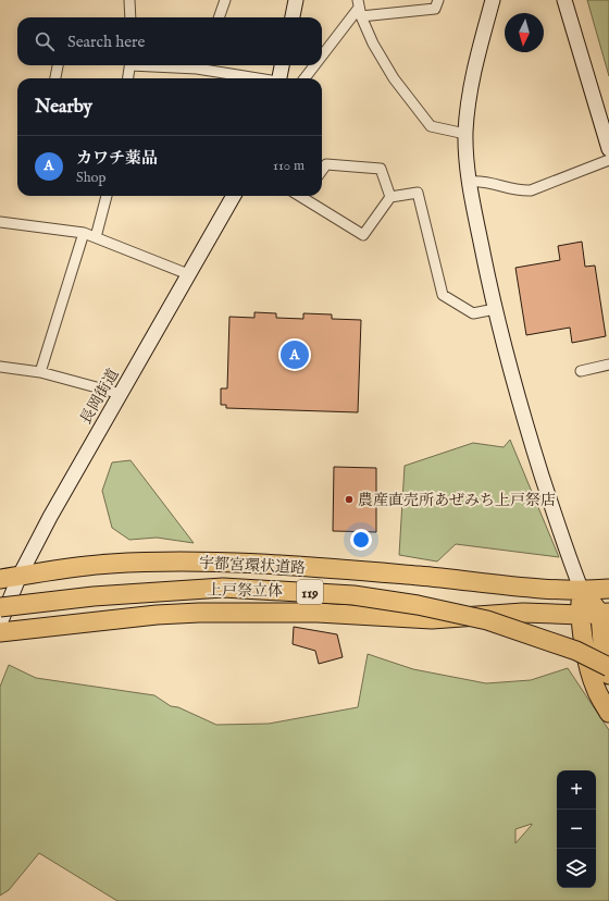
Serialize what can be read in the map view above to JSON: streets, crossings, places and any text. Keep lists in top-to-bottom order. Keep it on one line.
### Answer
{"streets":{"highway":["宇都宮環状道路","上戸祭立体","119"],"street":["長岡街道"]},"crossings":[["長岡街道","宇都宮環状道路"]],"places":["農産直売所あぜみち上戸祭店"],"north":"bottom","page":{"search":"Search here","heading":"Nearby","list":[{"mark":"A","name":"カワチ薬品","note":"Shop","value":"110 m"}],"pins":"A","map_buttons":["+","−"]}}
